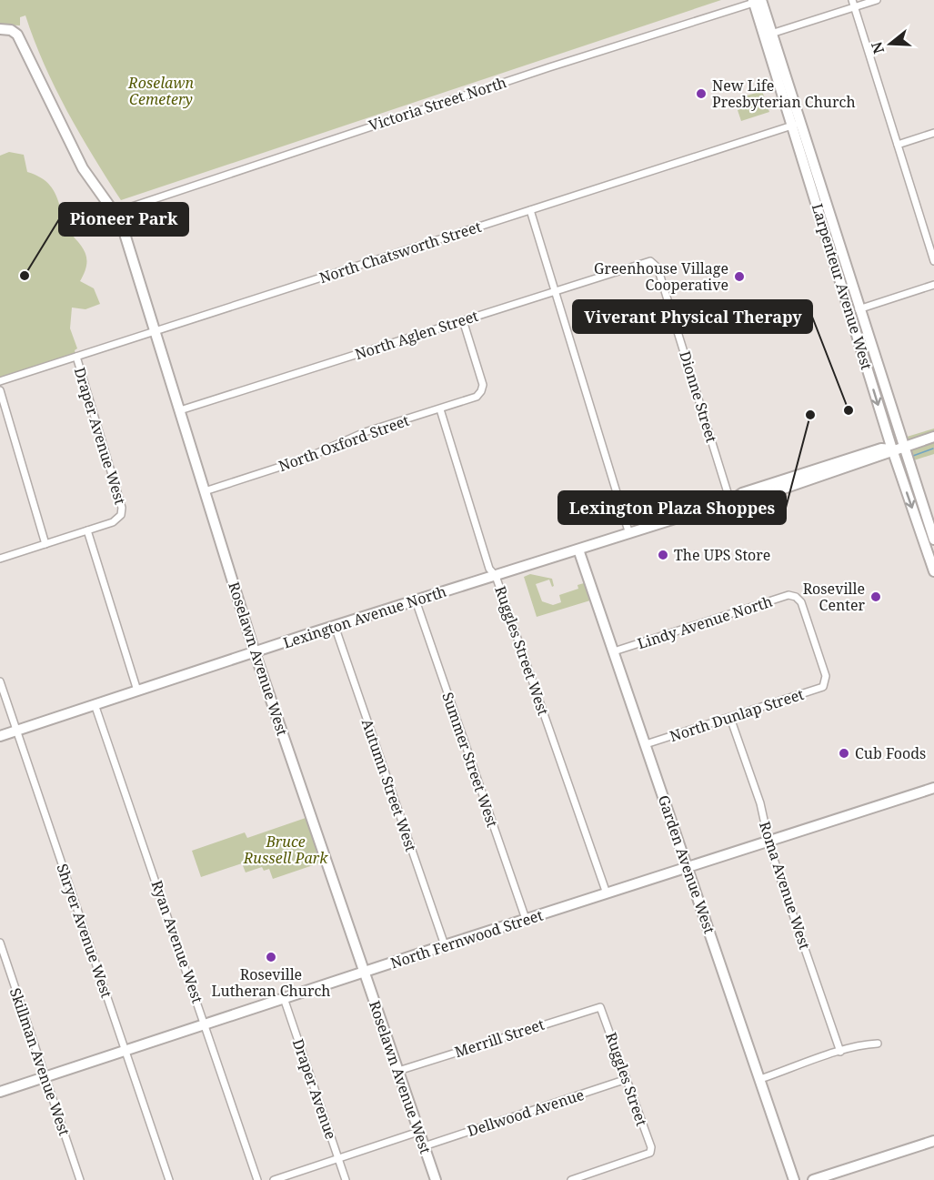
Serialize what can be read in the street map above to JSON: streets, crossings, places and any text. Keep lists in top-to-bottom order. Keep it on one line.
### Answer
{"streets":{"street":["Victoria Street North","North Chatsworth Street","Larpenteur Avenue West","North Aglen Street","Dionne Street","Draper Avenue West","North Oxford Street","Lexington Avenue North","Lindy Avenue North","Ruggles Street West","Roselawn Avenue West","North Dunlap Street","Summer Street West","Autumn Street West","Garden Avenue West","Roma Avenue West","Shryer Avenue West","North Fernwood Street","Ryan Avenue West","Merrill Street","Skillman Avenue West","Ruggles Street","Draper Avenue","Dellwood Avenue"]},"crossings":[["Victoria Street North","Larpenteur Avenue West"],["Victoria Street North","Roselawn Avenue West"],["North Chatsworth Street","Larpenteur Avenue West"],["North Chatsworth Street","Draper Avenue West"],["North Chatsworth Street","Roselawn Avenue West"],["Larpenteur Avenue West","Lexington Avenue North"],["North Aglen Street","Dionne Street"],["North Aglen Street","North Oxford Street"],["North Aglen Street","Roselawn Avenue West"],["Dionne Street","Lexington Avenue North"],["North Oxford Street","Ruggles Street West"],["North Oxford Street","Roselawn Avenue West"],["Lexington Avenue North","Ruggles Street West"],["Lexington Avenue North","Roselawn Avenue West"],["Lexington Avenue North","Summer Street West"],["Lexington Avenue North","Autumn Street West"],["Lexington Avenue North","Garden Avenue West"],["Lexington Avenue North","Shryer Avenue West"],["Lexington Avenue North","Ryan Avenue West"],["Lindy Avenue North","North Dunlap Street"],["Lindy Avenue North","Garden Avenue West"],["Ruggles Street West","North Fernwood Street"],["Roselawn Avenue West","North Fernwood Street"],["Roselawn Avenue West","Merrill Street"],["Roselawn Avenue West","Dellwood Avenue"],["North Dunlap Street","Garden Avenue West"],["North Dunlap Street","Roma Avenue West"],["Summer Street West","North Fernwood Street"],["Autumn Street West","North Fernwood Street"],["Garden Avenue West","North Fernwood Street"],["Roma Avenue West","North Fernwood Street"],["Shryer Avenue West","North Fernwood Street"],["North Fernwood Street","Ryan Avenue West"],["North Fernwood Street","Skillman Avenue West"],["North Fernwood Street","Draper Avenue"],["Merrill Street","Ruggles Street"],["Ruggles Street","Dellwood Avenue"]],"parks":["Roselawn Cemetery","Bruce Russell Park"],"places":["New Life Presbyterian Church","Pioneer Park","Greenhouse Village Cooperative","Viverant Physical Therapy","Lexington Plaza Shoppes","The UPS Store","Roseville Center","Cub Foods","Roseville Lutheran Church"],"north":"left"}
